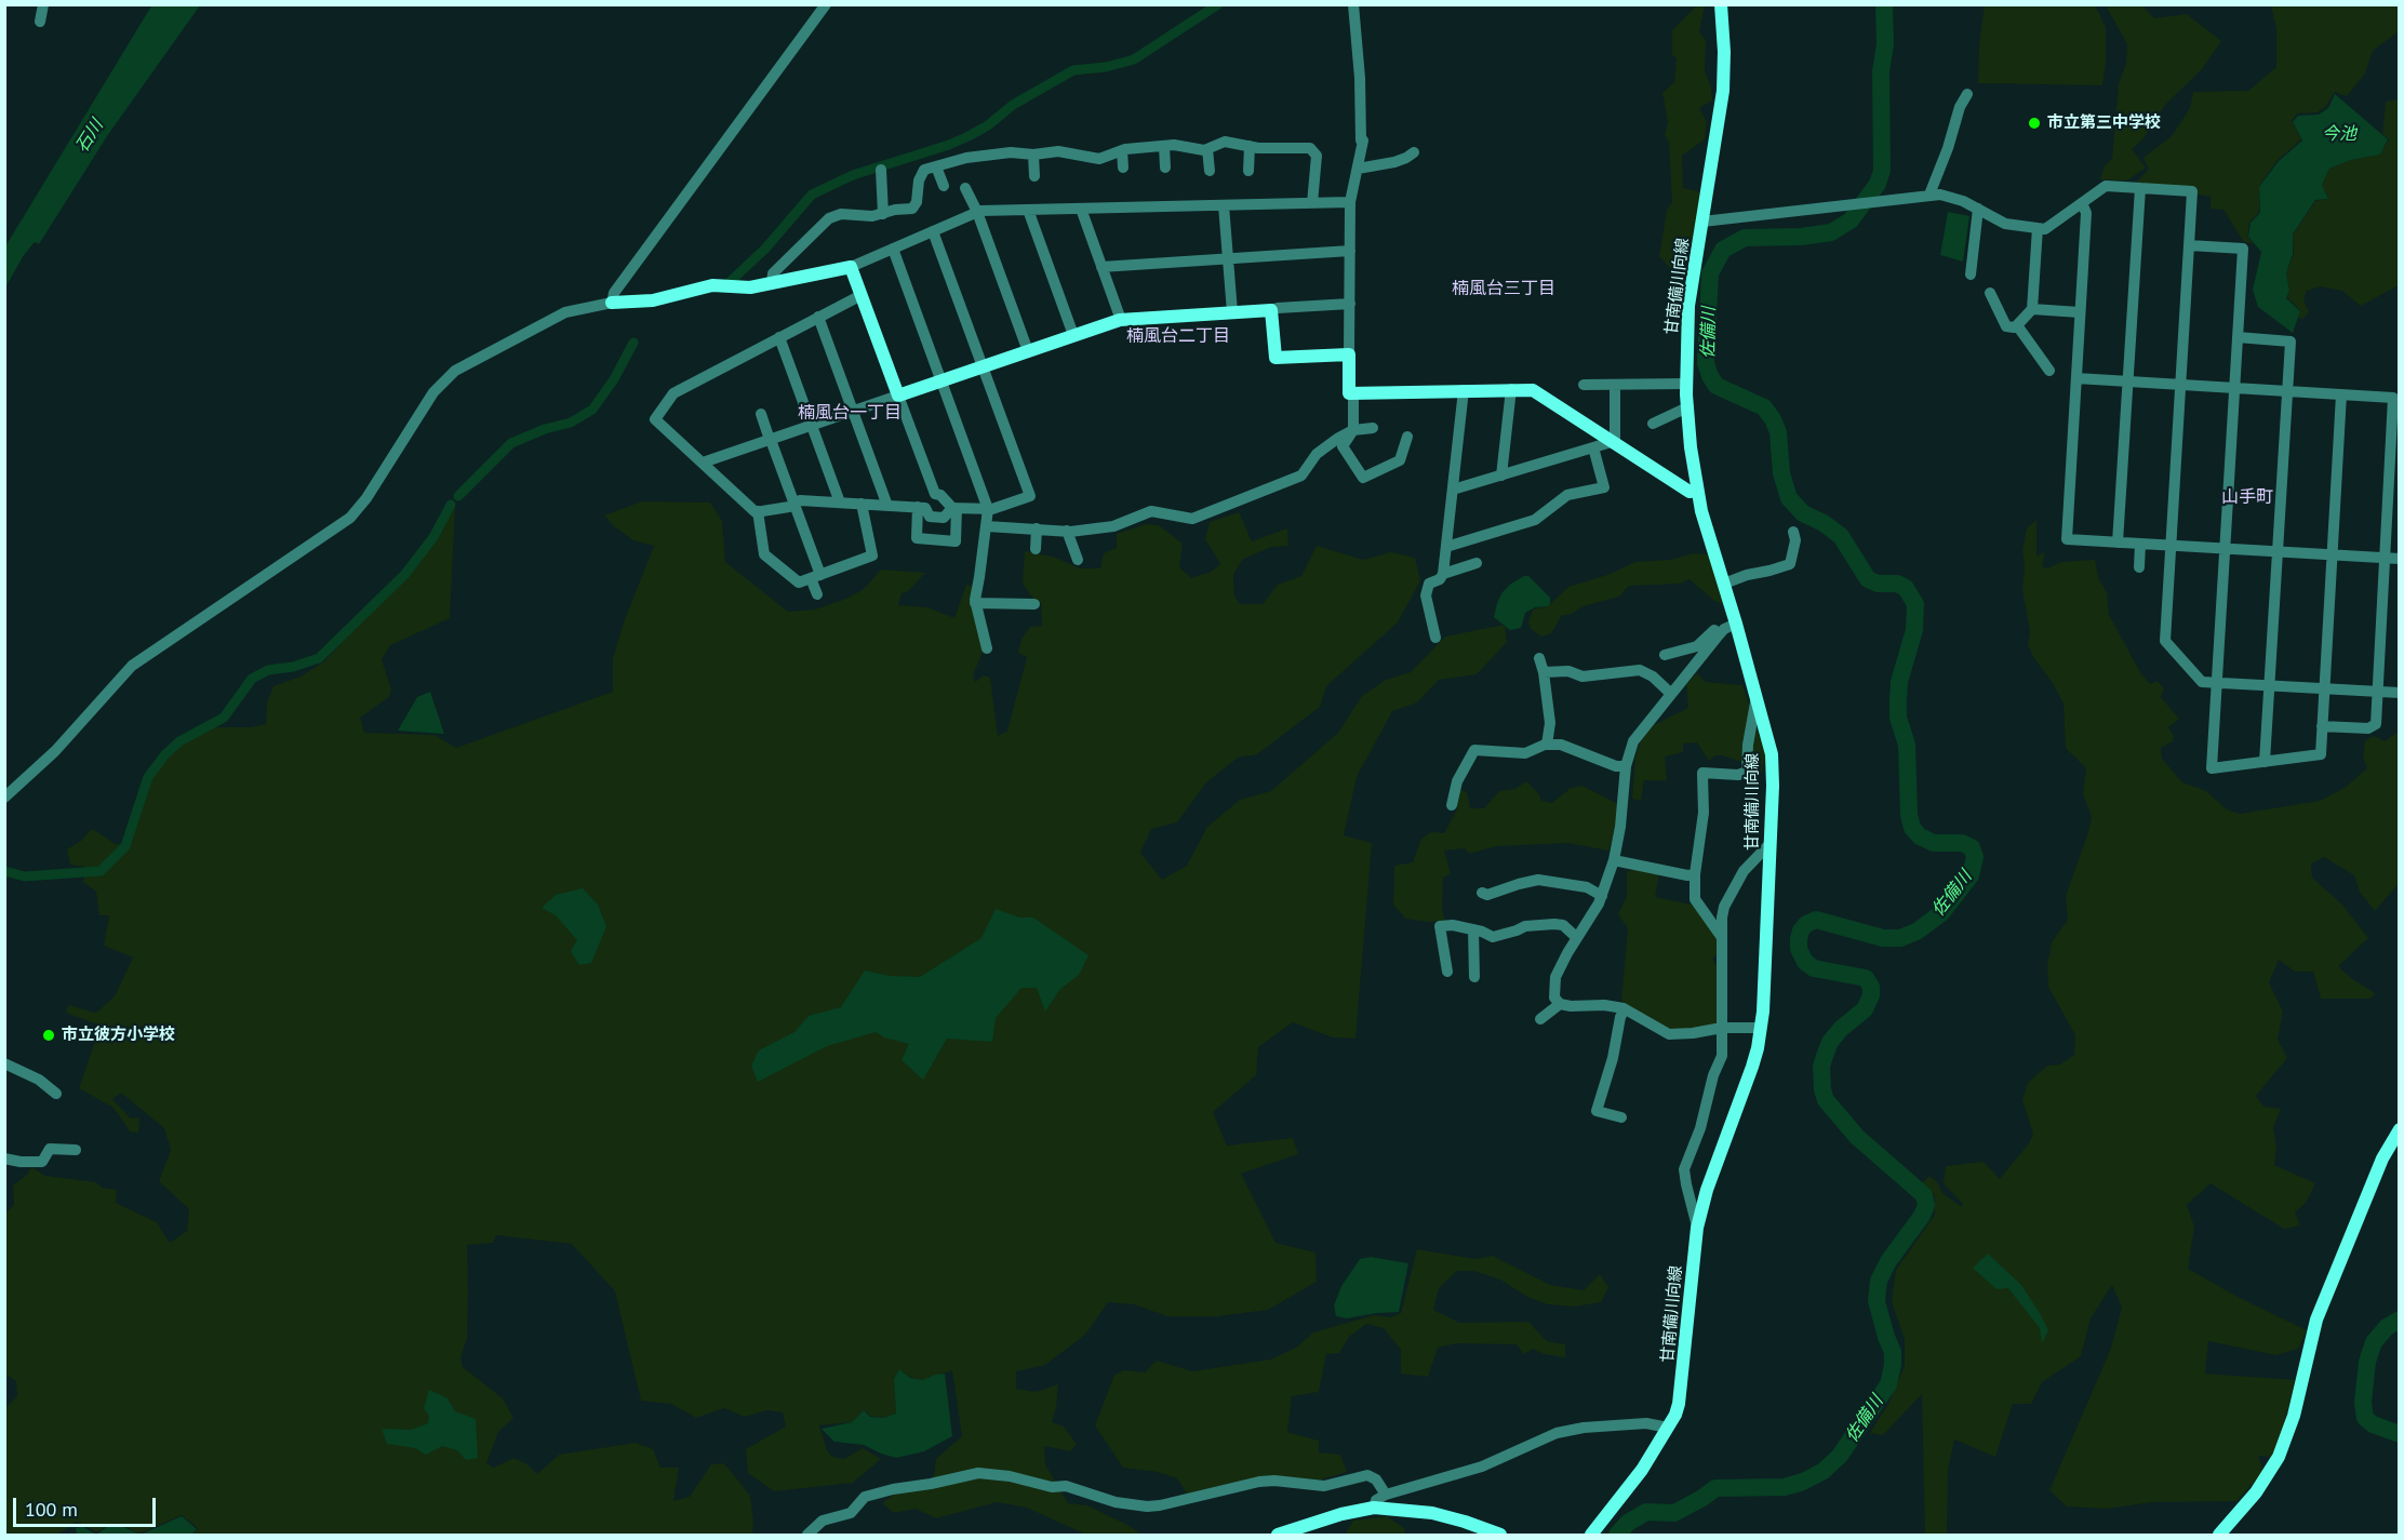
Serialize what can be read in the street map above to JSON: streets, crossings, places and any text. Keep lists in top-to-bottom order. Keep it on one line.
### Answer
{"streets":{"main road":["甘南備川向線"]},"districts":["楠風台三丁目","楠風台二丁目","楠風台一丁目","山手町"],"water":["今池","石川","佐備川"],"places":["市立第三中学校","市立彼方小学校"],"scale_bar":"100 m"}
